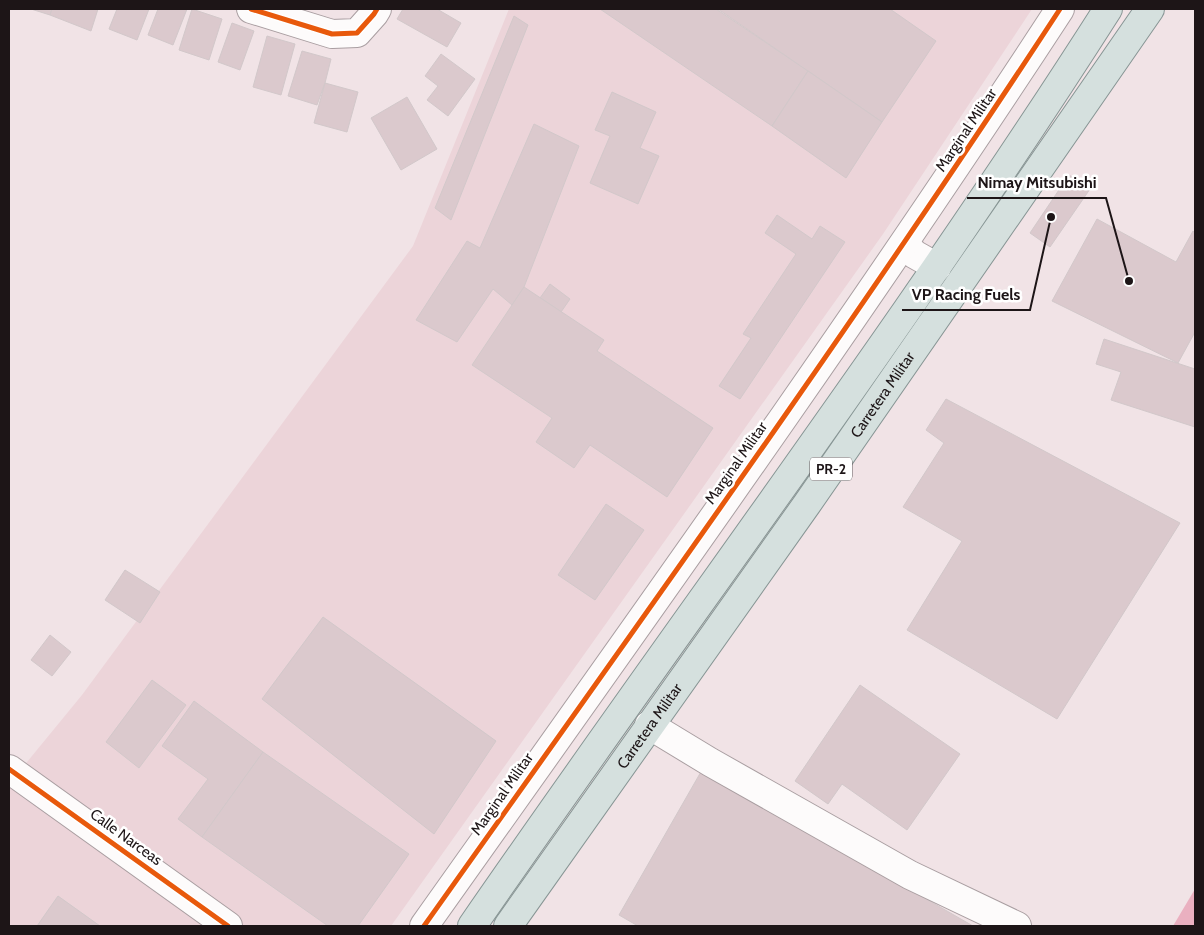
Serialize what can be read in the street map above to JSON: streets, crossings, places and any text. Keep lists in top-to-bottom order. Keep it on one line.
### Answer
{"streets":{"main road":["Carretera Militar","PR-2"],"street":["Marginal Militar","Calle Narceas"]},"places":["VP Racing Fuels","Nimay Mitsubishi"]}
